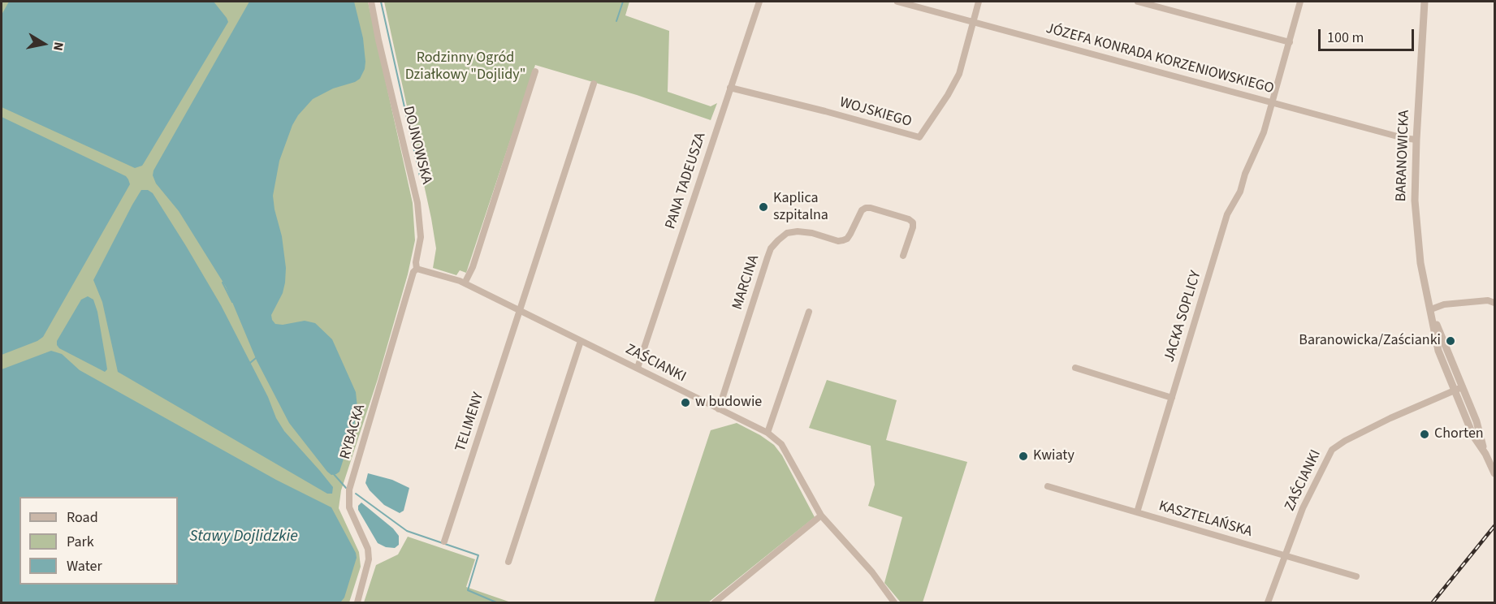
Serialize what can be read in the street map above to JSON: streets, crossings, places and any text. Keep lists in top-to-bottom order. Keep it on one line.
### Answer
{"streets":{"street":["JÓZEFA KONRADA KORZENIOWSKIEGO","WOJSKIEGO","DOJNOWSKA","BARANOWICKA","PANA TADEUSZA","MARCINA","JACKA SOPLICY","ZAŚCIANKI","TELIMENY","RYBACKA","KASZTELAŃSKA"]},"crossings":[["JÓZEFA KONRADA KORZENIOWSKIEGO","WOJSKIEGO"],["JÓZEFA KONRADA KORZENIOWSKIEGO","BARANOWICKA"],["JÓZEFA KONRADA KORZENIOWSKIEGO","JACKA SOPLICY"],["WOJSKIEGO","PANA TADEUSZA"],["DOJNOWSKA","ZAŚCIANKI"],["DOJNOWSKA","RYBACKA"],["BARANOWICKA","ZAŚCIANKI"],["PANA TADEUSZA","ZAŚCIANKI"],["MARCINA","ZAŚCIANKI"],["JACKA SOPLICY","KASZTELAŃSKA"],["ZAŚCIANKI","TELIMENY"],["ZAŚCIANKI","RYBACKA"],["ZAŚCIANKI","KASZTELAŃSKA"]],"water":["Stawy Dojlidzkie"],"parks":["Rodzinny Ogród Działkowy \"Dojlidy\""],"places":["Kaplica szpitalna","Baranowicka/Zaścianki","w budowie","Chorten","Kwiaty"],"legend":["Road","Park","Water"],"scale_bar":"100 m","north":"right"}
